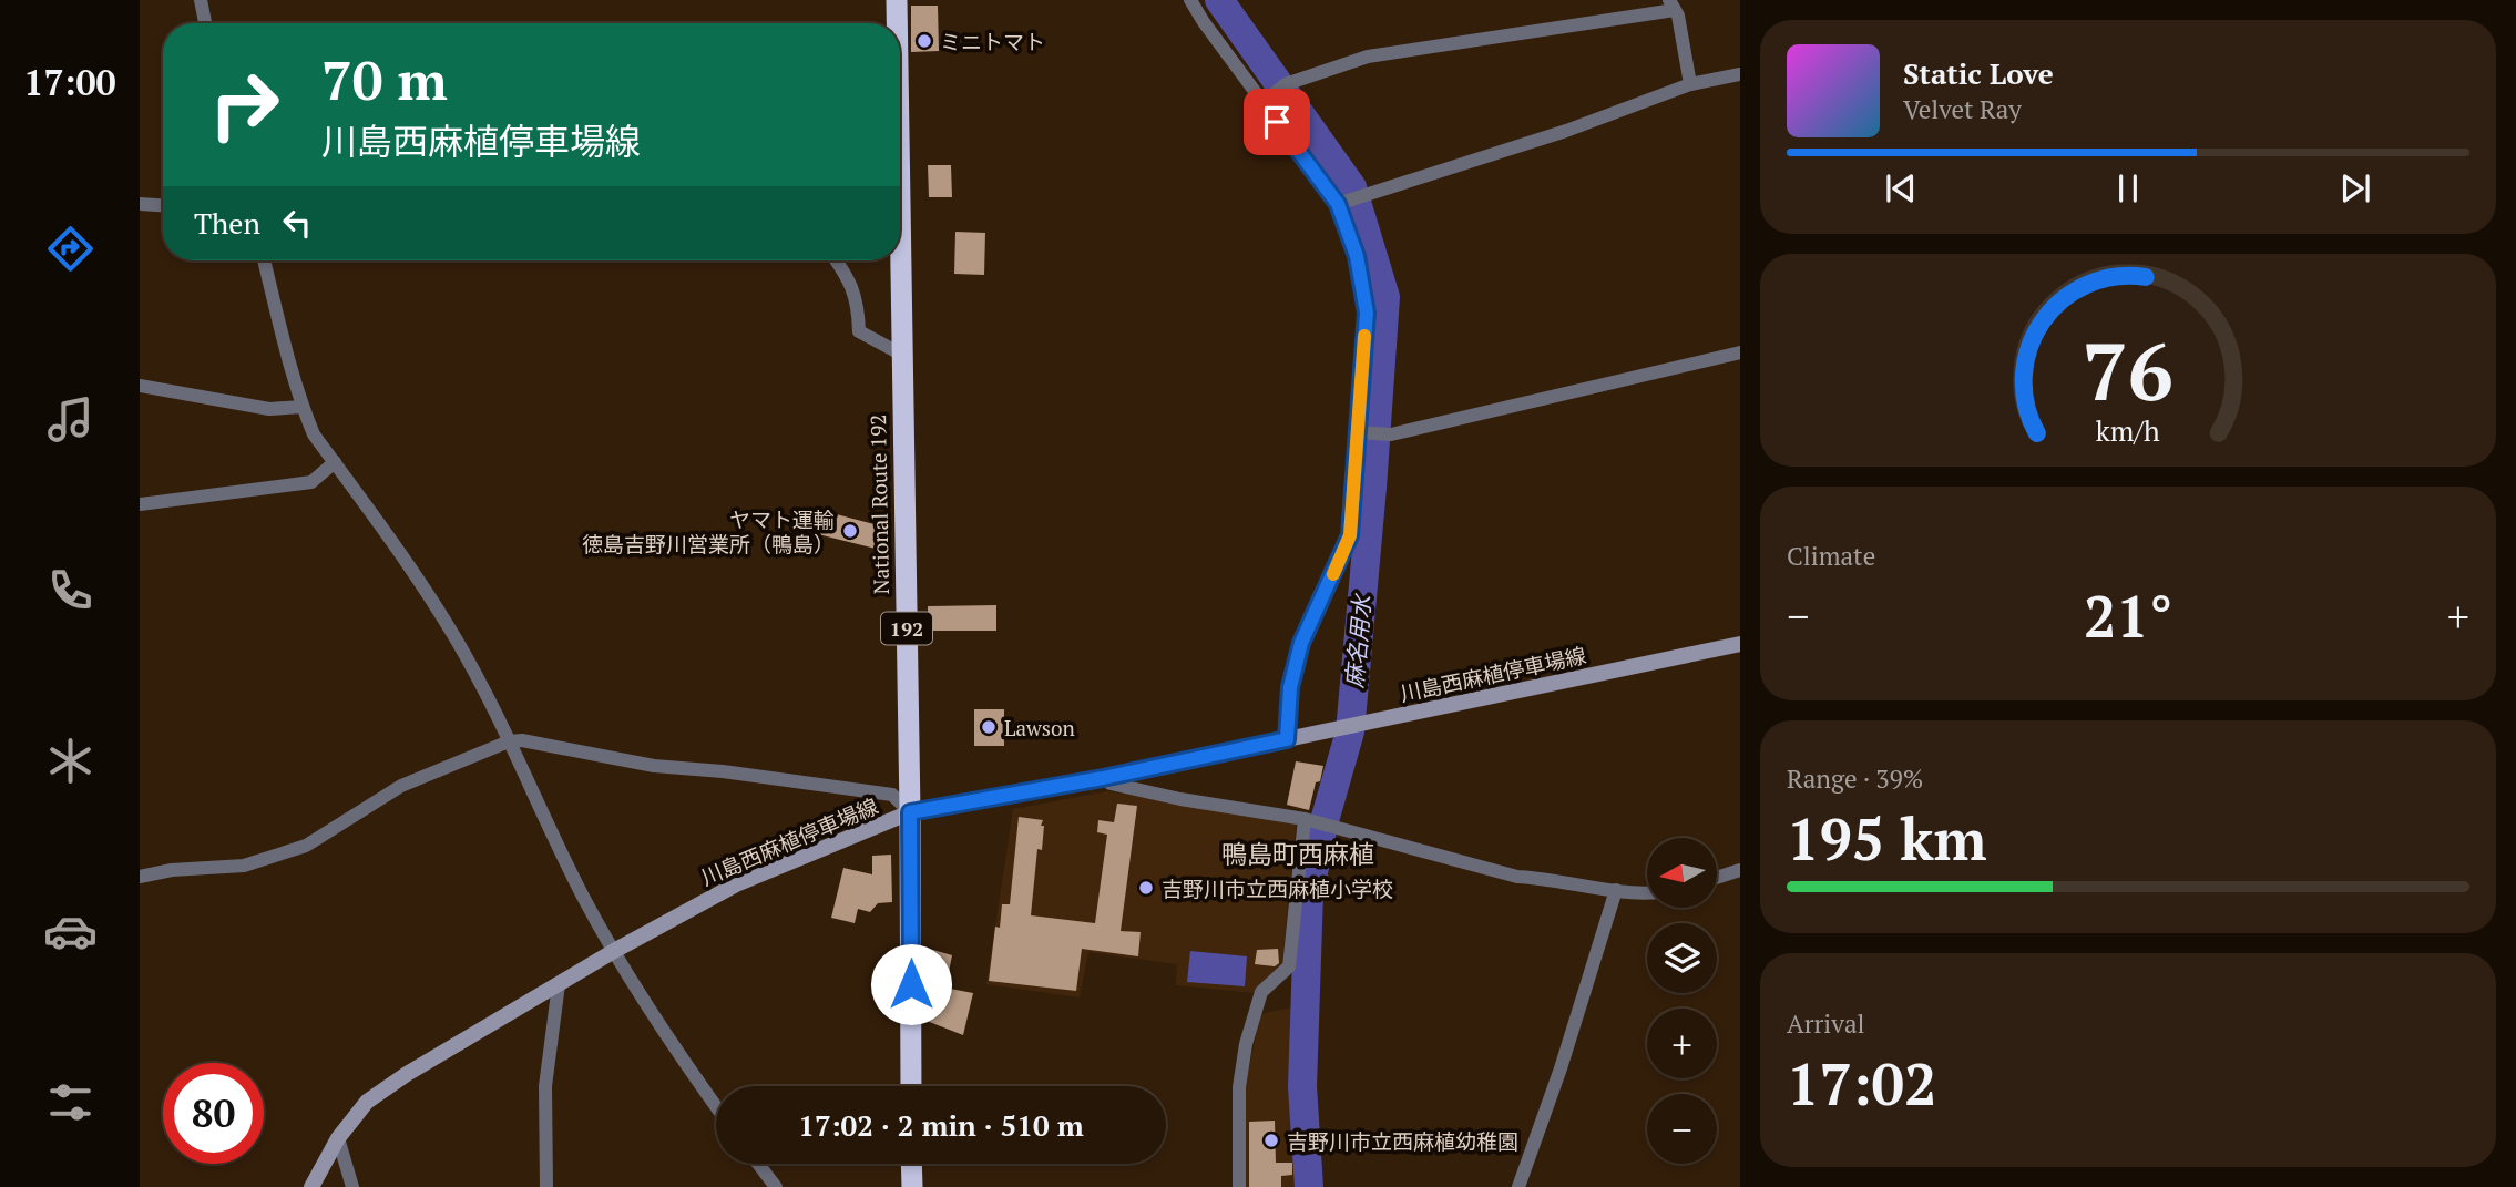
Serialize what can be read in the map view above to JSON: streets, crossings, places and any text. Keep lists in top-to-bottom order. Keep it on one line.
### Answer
{"streets":{"highway":["National Route 192","192"],"main road":["川島西麻植停車場線"]},"crossings":[["National Route 192","川島西麻植停車場線"]],"districts":["鴨島町西麻植"],"water":["麻名用水"],"places":["ミニトマト","ヤマト運輸 徳島吉野川営業所（鴨島）","Lawson","吉野川市立西麻植小学校","吉野川市立西麻植幼稚園"],"north":"left","page":{"tabs":"17:00","turn":["70 m","川島西麻植停車場線"],"song":["Static Love","Velvet Ray"],"then":"Then","tile":["Climate",["Range · 39%","195 km"],["Arrival","17:02"]],"heat":["−","21°","+"],"map_buttons":["+","−"],"limit":"80","trip":"17:02 · 2 min · 510 m","gauge":["76","km/h"]}}
